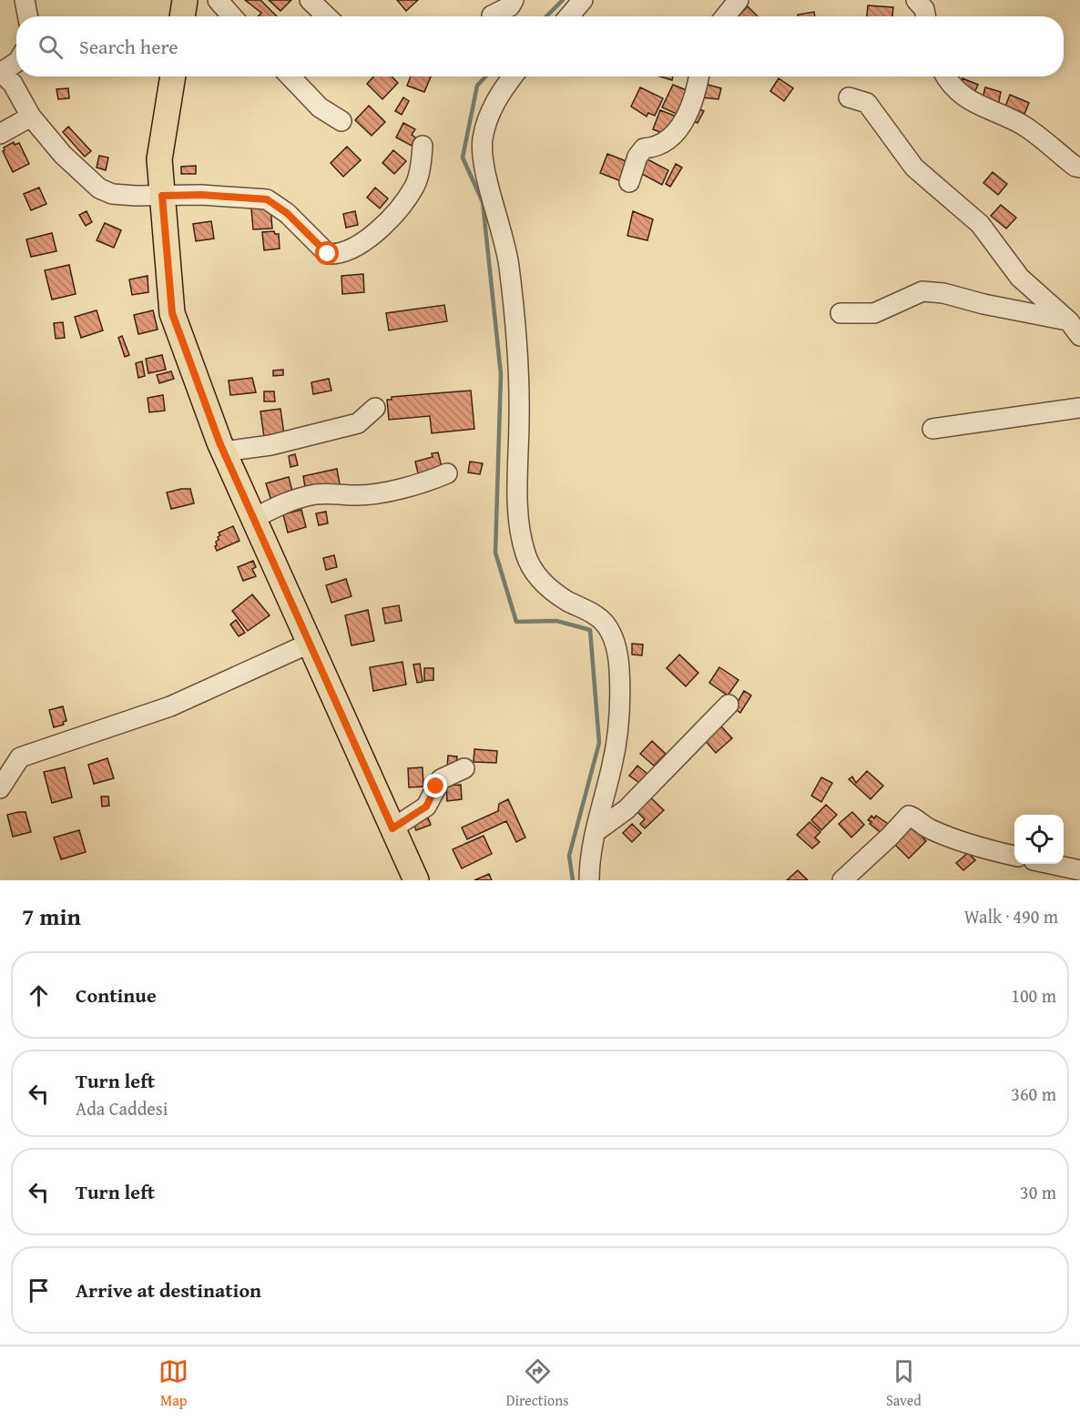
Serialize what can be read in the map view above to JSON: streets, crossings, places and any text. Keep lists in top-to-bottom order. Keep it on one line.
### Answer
{"page":{"search":"Search here","heading":["7 min","Walk · 490 m"],"list":[["Continue","100 m"],["Turn left","Ada Caddesi","360 m"],["Turn left","30 m"],"Arrive at destination"],"nav":["Map","Directions","Saved"]}}
